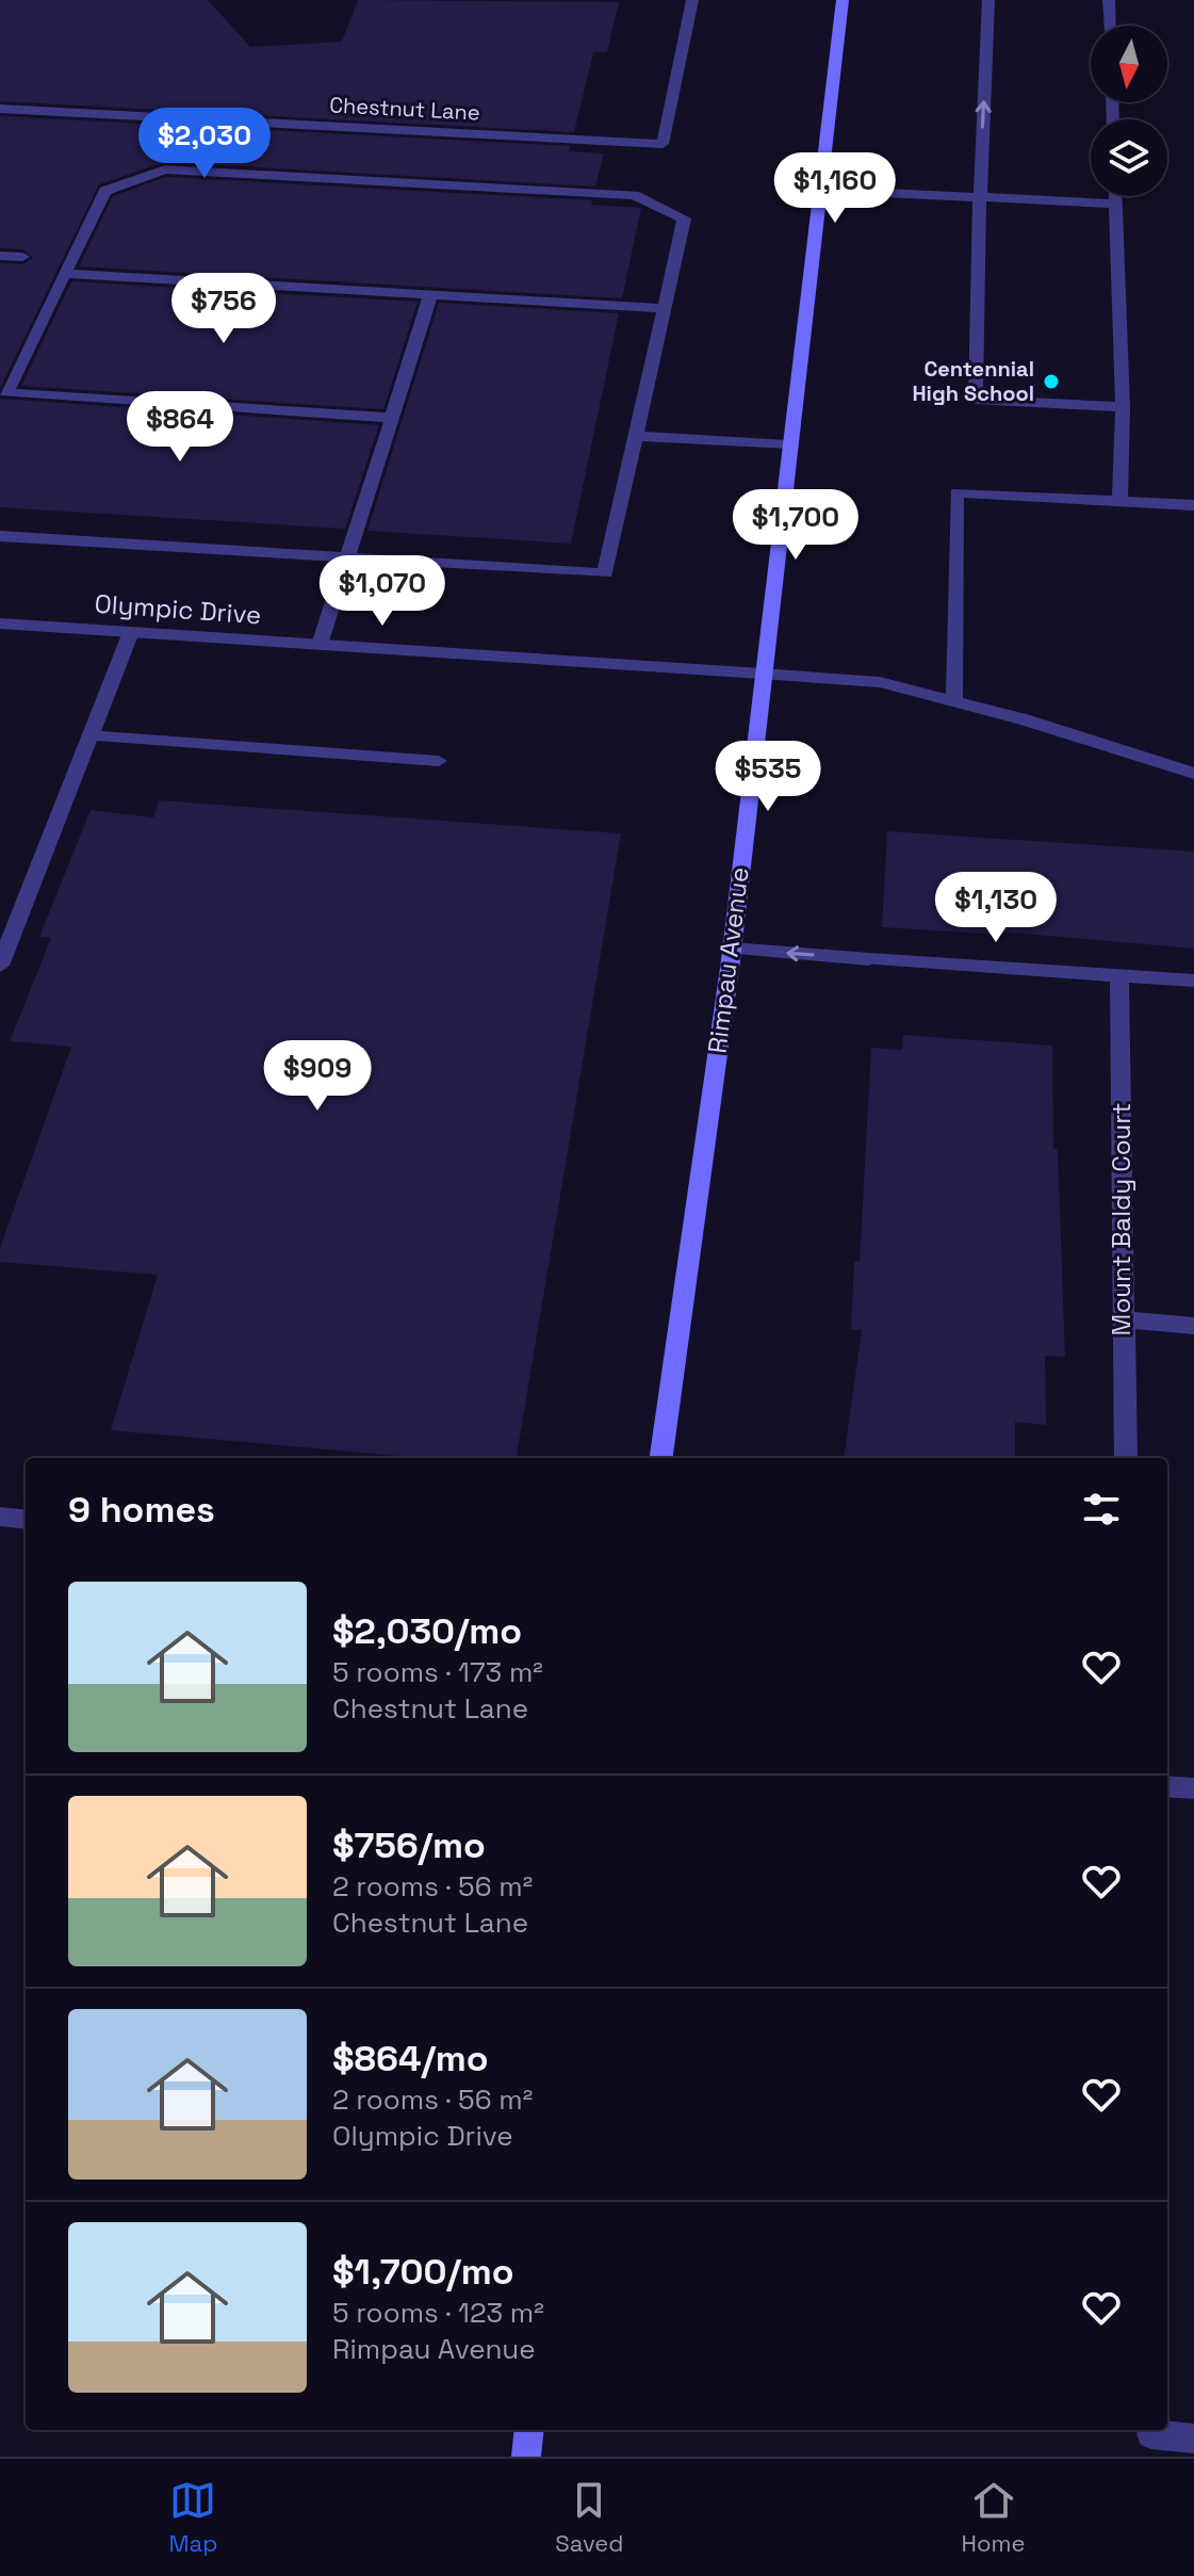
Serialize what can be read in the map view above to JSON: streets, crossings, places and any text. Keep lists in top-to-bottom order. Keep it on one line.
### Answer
{"streets":{"main road":["Rimpau Avenue"],"street":["Chestnut Lane","Olympic Drive","Mount Baldy Court"]},"crossings":[["Olympic Drive","Rimpau Avenue"]],"places":["Centennial High School"],"north":"bottom","page":{"price":["$2,030","$1,160","$756","$864","$1,700","$1,070","$535","$1,130","$909"],"heading":"9 homes","list":[{"name":"$2,030/mo","note":"5 rooms · 173 m² · Chestnut Lane"},{"name":"$756/mo","note":"2 rooms · 56 m² · Chestnut Lane"},{"name":"$864/mo","note":"2 rooms · 56 m² · Olympic Drive"},{"name":"$1,700/mo","note":"5 rooms · 123 m² · Rimpau Avenue"}],"tabs":["Map","Saved","Home"]}}
